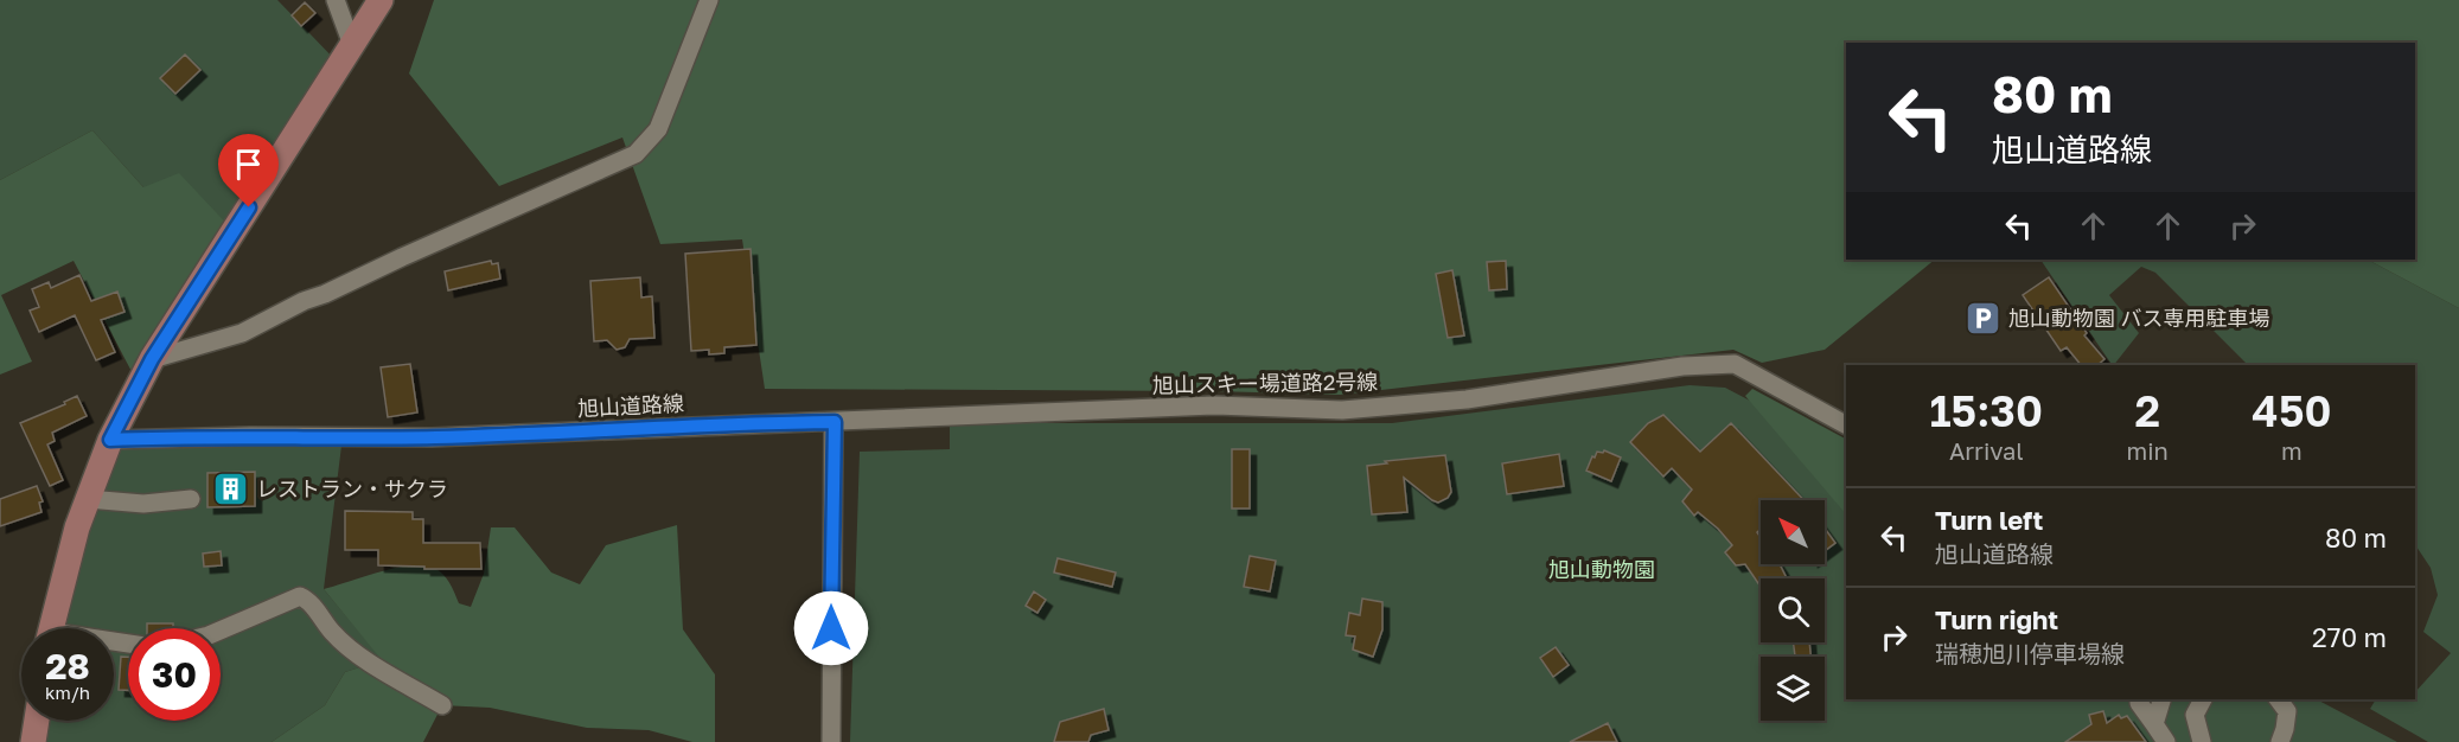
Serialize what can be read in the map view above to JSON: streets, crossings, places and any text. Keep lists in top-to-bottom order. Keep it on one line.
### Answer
{"streets":{"street":["旭山スキー場道路2号線","旭山道路線"]},"crossings":[["旭山スキー場道路2号線","旭山道路線"]],"parks":["旭山動物園"],"places":{"parking":["旭山動物園 バス専用駐車場"],"building":["レストラン・サクラ"]},"north":"top left","page":{"turn":["80 m","旭山道路線"],"eta":["15:30","Arrival","2","min","450","m"],"list":[{"name":"Turn left","note":"旭山道路線","value":"80 m"},{"name":"Turn right","note":"瑞穂旭川停車場線","value":"270 m"}],"speed":"28 km/h","limit":"30"}}
